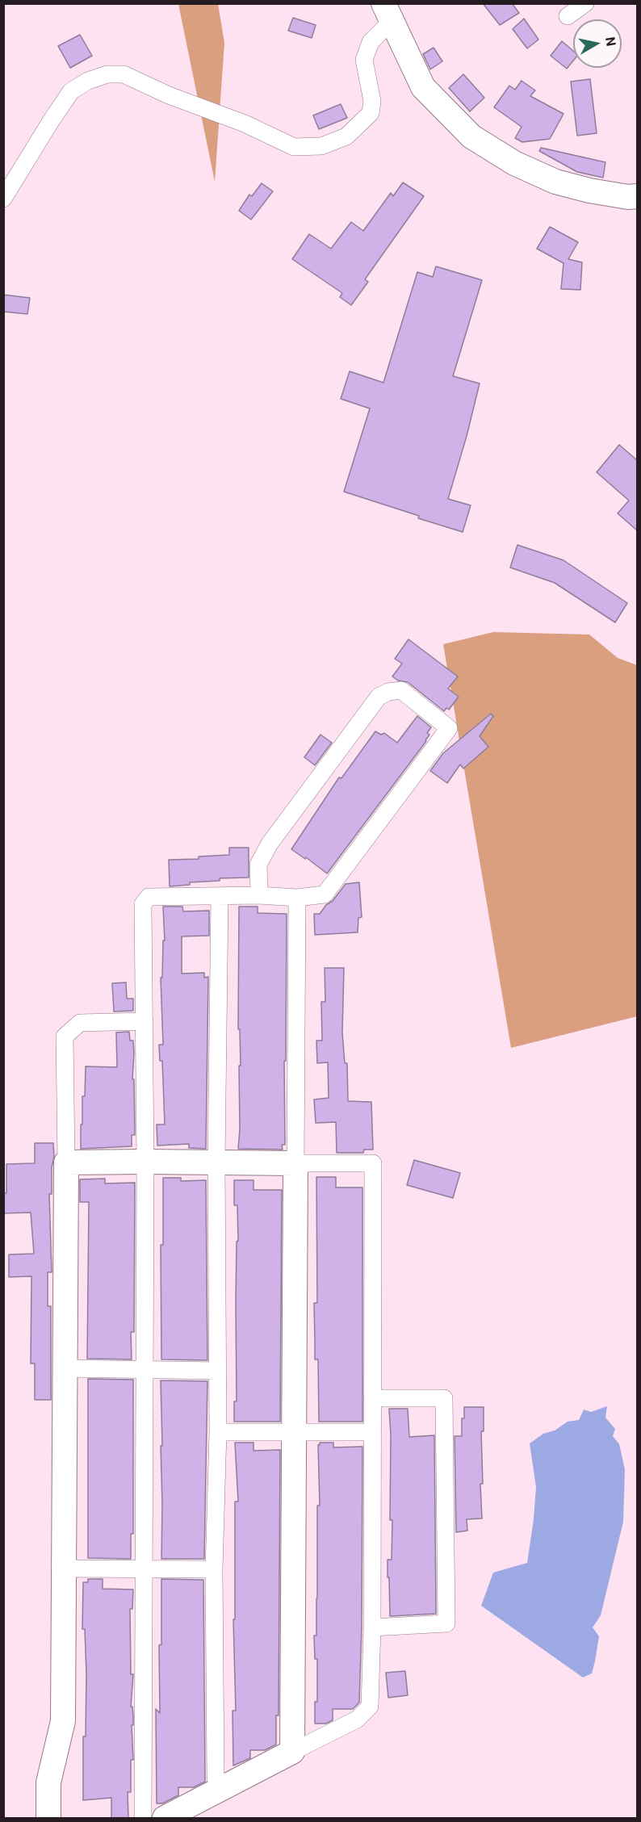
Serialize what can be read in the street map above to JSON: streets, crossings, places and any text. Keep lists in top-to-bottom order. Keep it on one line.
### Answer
{"north":"right"}
